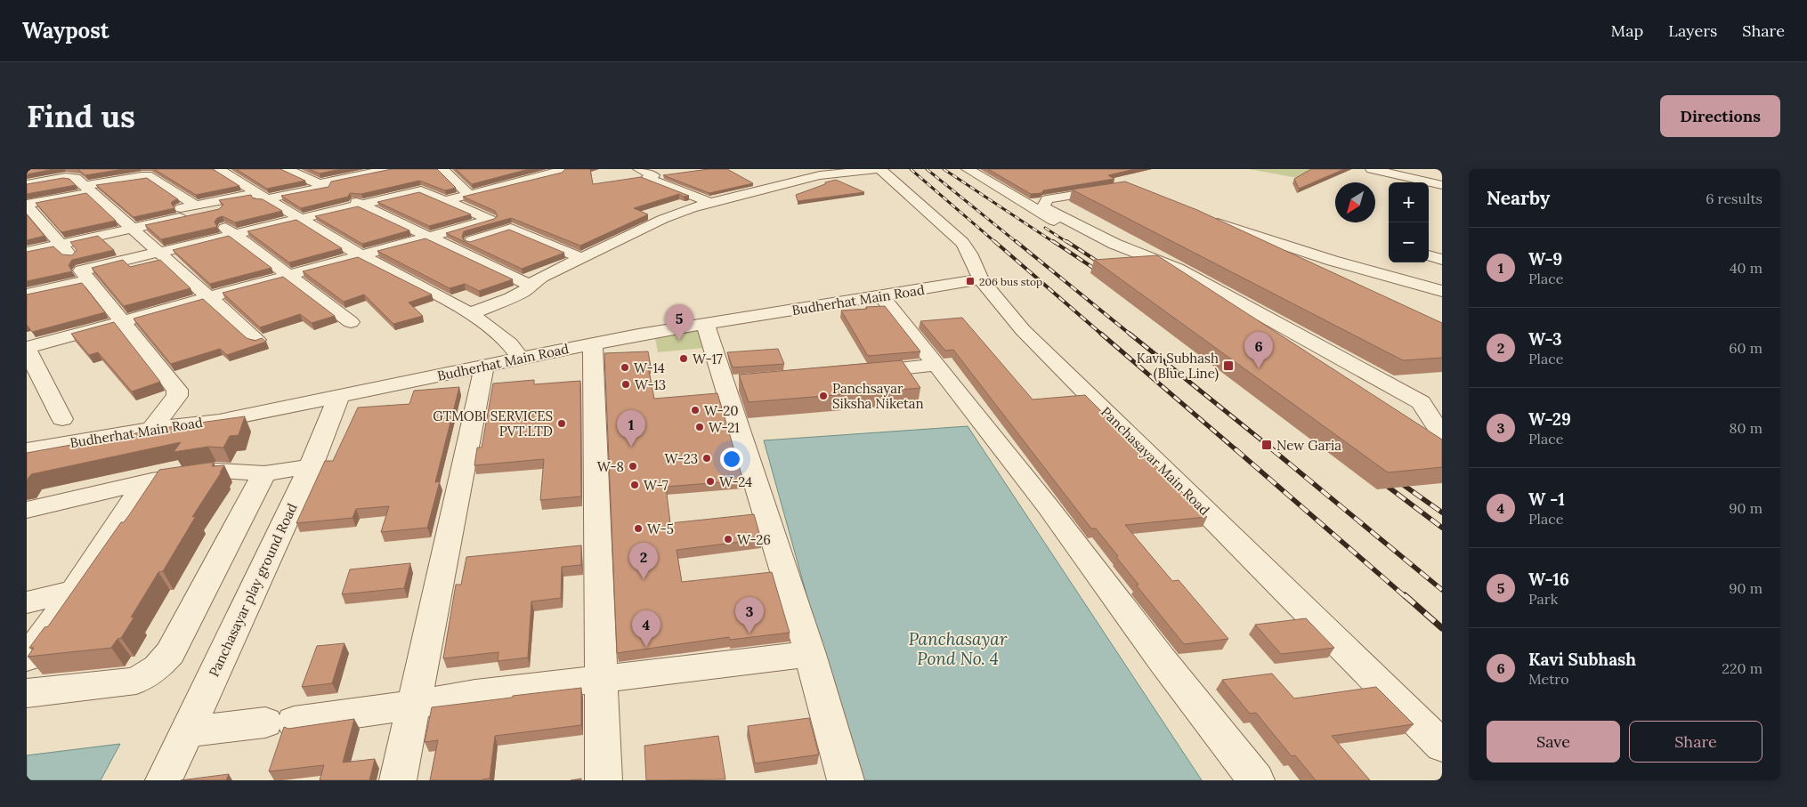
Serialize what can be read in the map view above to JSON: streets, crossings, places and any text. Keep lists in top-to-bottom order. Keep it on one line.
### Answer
{"streets":{"street":["Budherhat Main Road","Panchasayar Main Road","Panchasayar play ground Road"]},"crossings":[["Budherhat Main Road","Panchasayar Main Road"],["Budherhat Main Road","Panchasayar play ground Road"]],"water":["Panchasayar Pond No. 4"],"places":{"transit":["206 bus stop","Kavi Subhash (Blue Line)","New Garia"],"other":["W-17","W-14","W-13","Panchsayar Siksha Niketan","W-20","GTMOBI SERVICES PVT.LTD","W-21","W-23","W-8","W-24","W-7","W-5","W-26"]},"north":"bottom left","page":{"header":"Waypost","nav":["Map","Layers","Share"],"buttons":["Directions",["Save","Share"]],"title":"Find us","heading":["Nearby","6 results"],"map_buttons":["+","−"],"list":[{"mark":"1","name":"W-9","note":"Place","value":"40 m"},{"mark":"2","name":"W-3","note":"Place","value":"60 m"},{"mark":"3","name":"W-29","note":"Place","value":"80 m"},{"mark":"4","name":"W -1","note":"Place","value":"90 m"},{"mark":"5","name":"W-16","note":"Park","value":"90 m"},{"mark":"6","name":"Kavi Subhash","note":"Metro","value":"220 m"}],"pins":["5","6","1","2","3","4"]}}
